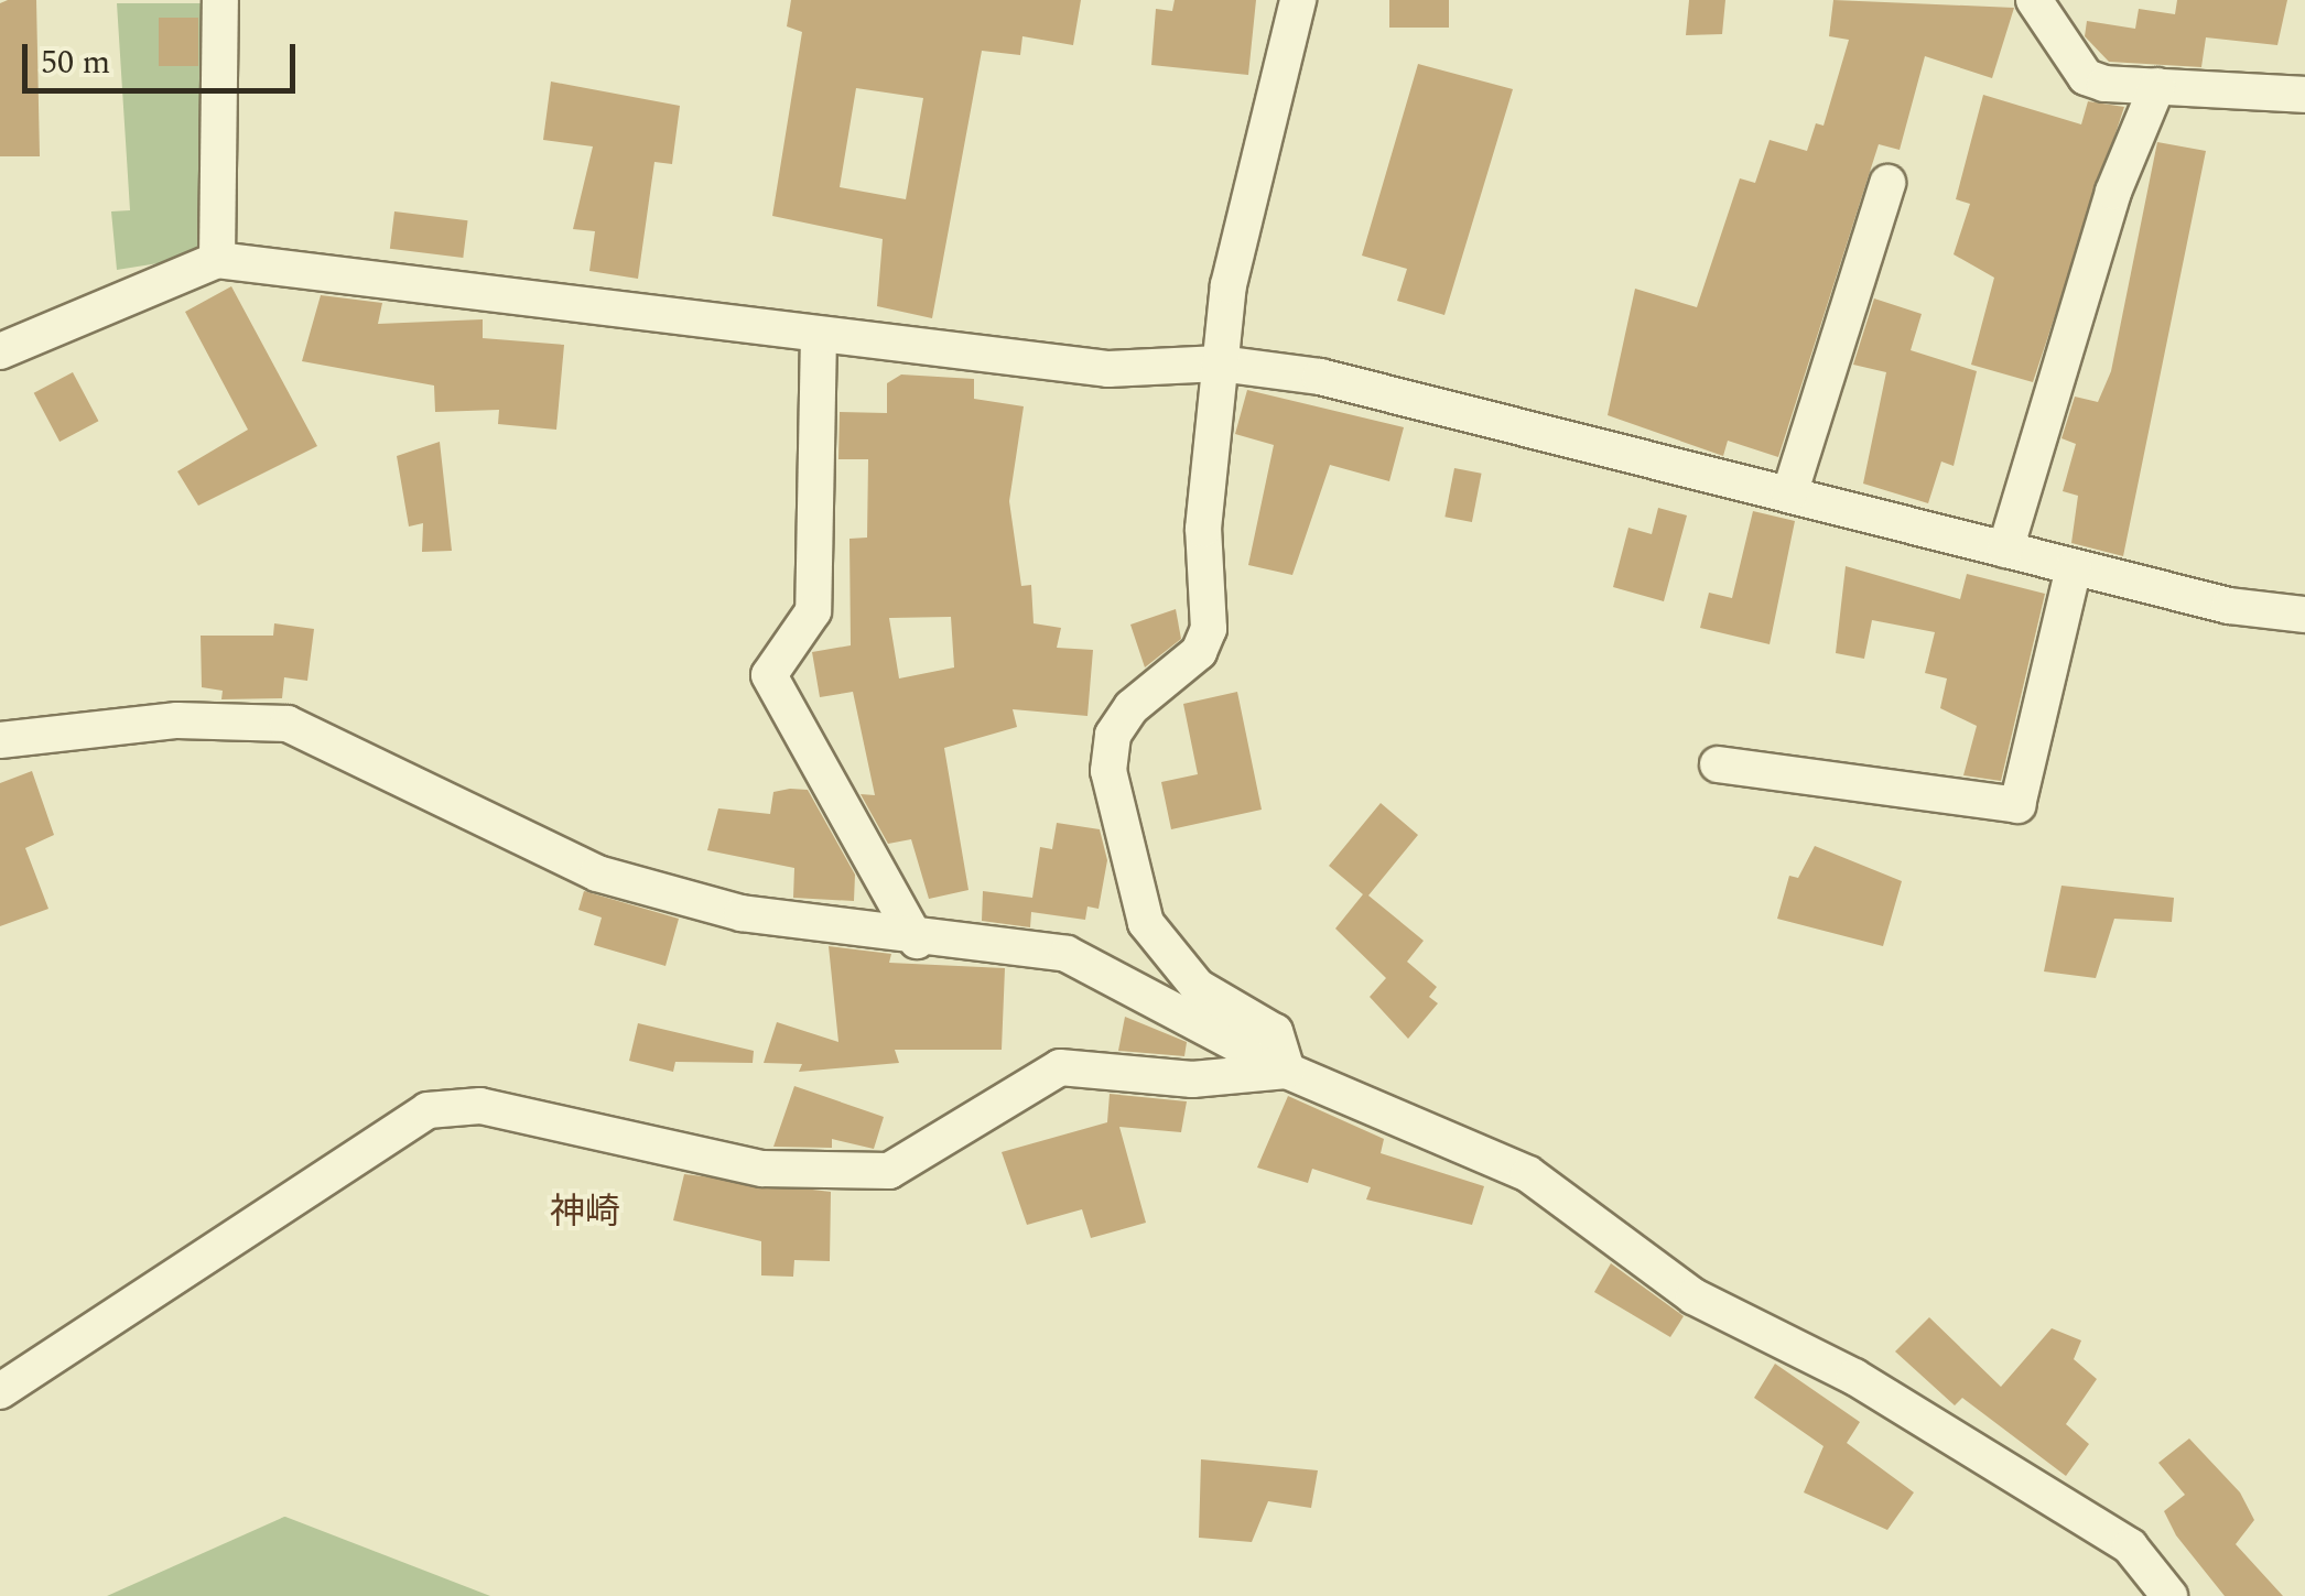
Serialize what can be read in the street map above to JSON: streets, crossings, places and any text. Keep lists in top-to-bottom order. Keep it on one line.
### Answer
{"districts":["神崎"],"scale_bar":"50 m"}
